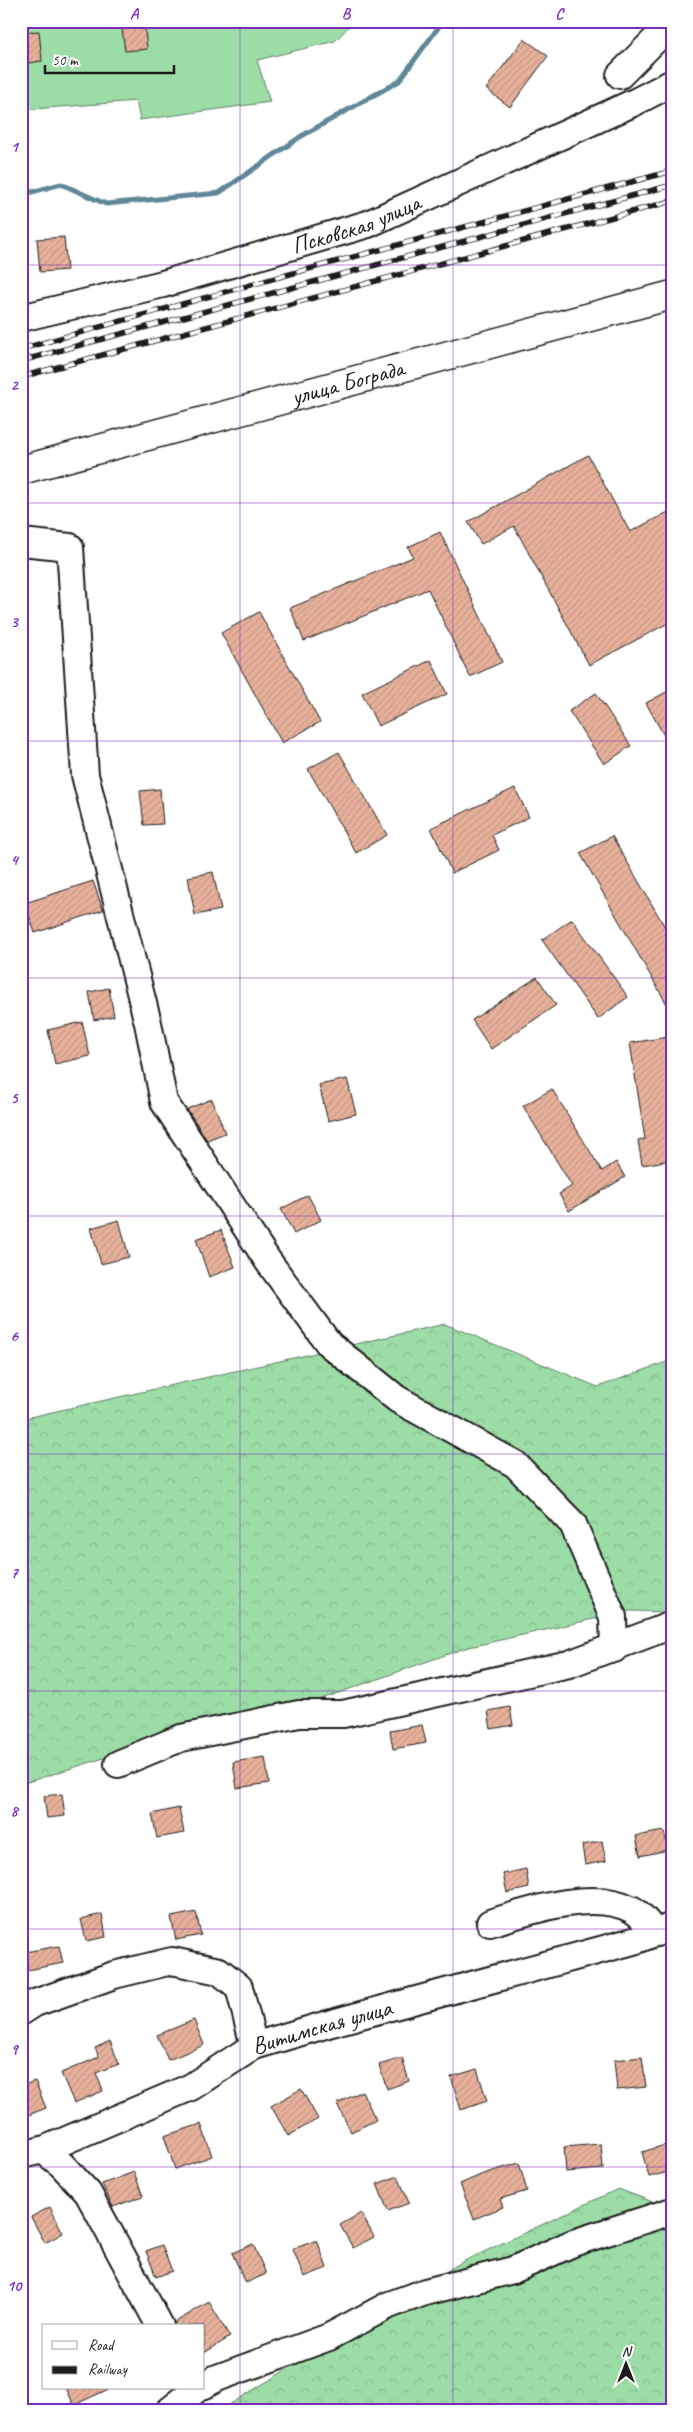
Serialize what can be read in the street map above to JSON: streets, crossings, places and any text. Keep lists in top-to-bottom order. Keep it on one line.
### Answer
{"streets":{"main road":["улица Бограда"],"street":["Псковская улица","Витимская улица"]},"legend":["Road","Railway"],"scale_bar":"50 m","north":"top","grid":{"columns":["A","B","C"],"rows":["1","2","3","4","5","6","7","8","9","10"]}}
